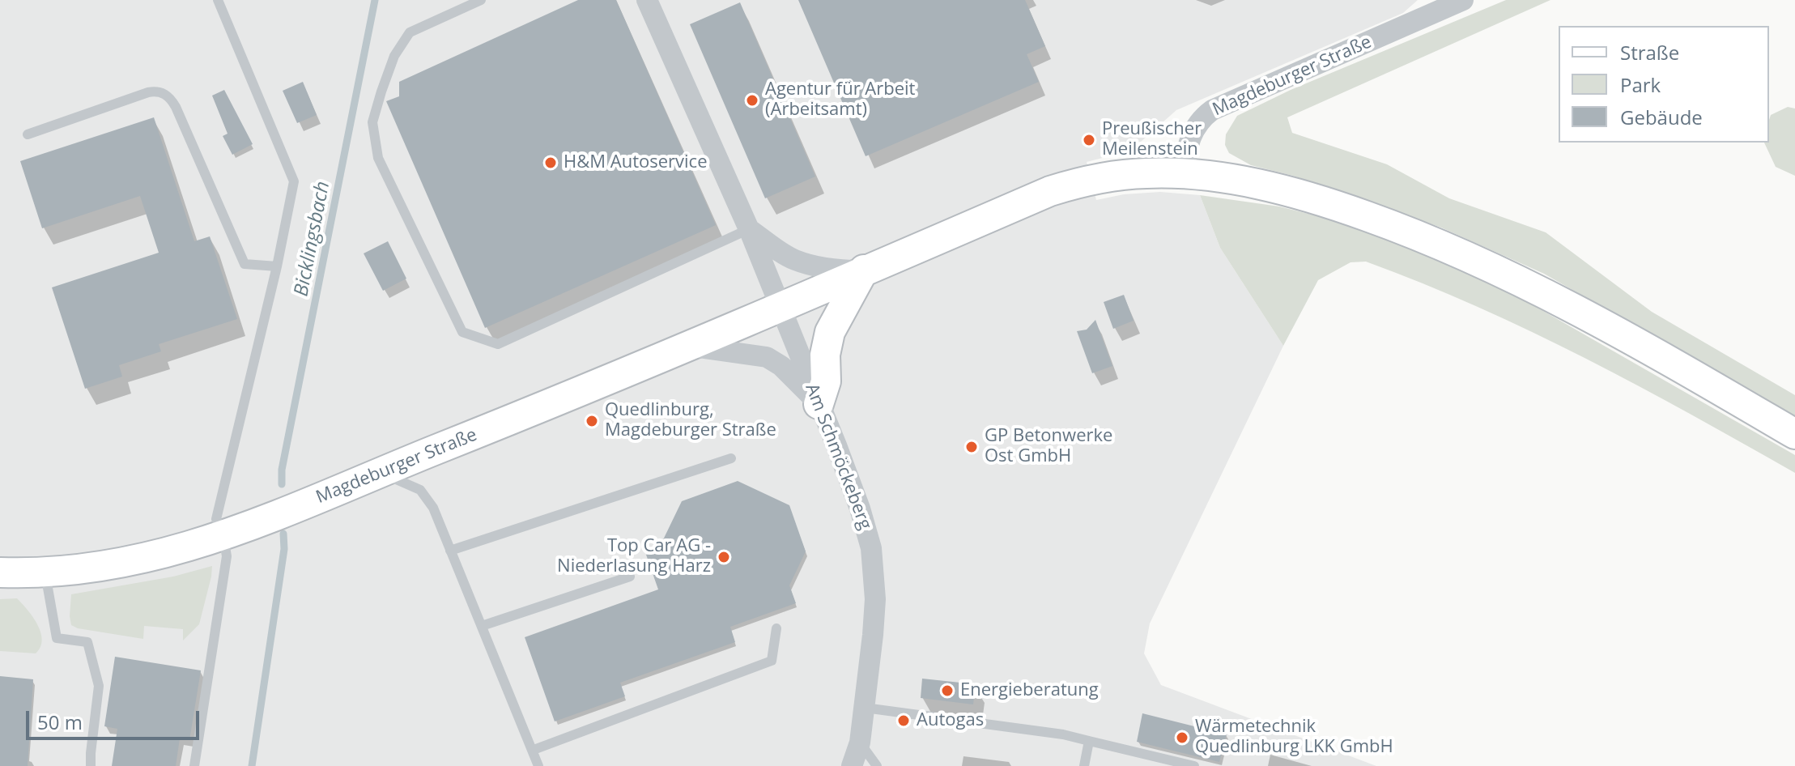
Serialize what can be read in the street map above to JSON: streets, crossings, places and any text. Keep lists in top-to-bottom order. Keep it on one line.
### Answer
{"streets":{"main road":["Magdeburger Straße"],"street":["Am Schmöckeberg"]},"crossings":[["Magdeburger Straße","Am Schmöckeberg"]],"water":["Bicklingsbach"],"places":["Agentur für Arbeit (Arbeitsamt)","Preußischer Meilenstein","H&M Autoservice","Quedlinburg, Magdeburger Straße","GP Betonwerke Ost GmbH","Top Car AG - Niederlasung Harz","Energieberatung","Autogas","Wärmetechnik Quedlinburg LKK GmbH"],"legend":["Straße","Park","Gebäude"],"scale_bar":"50 m"}
